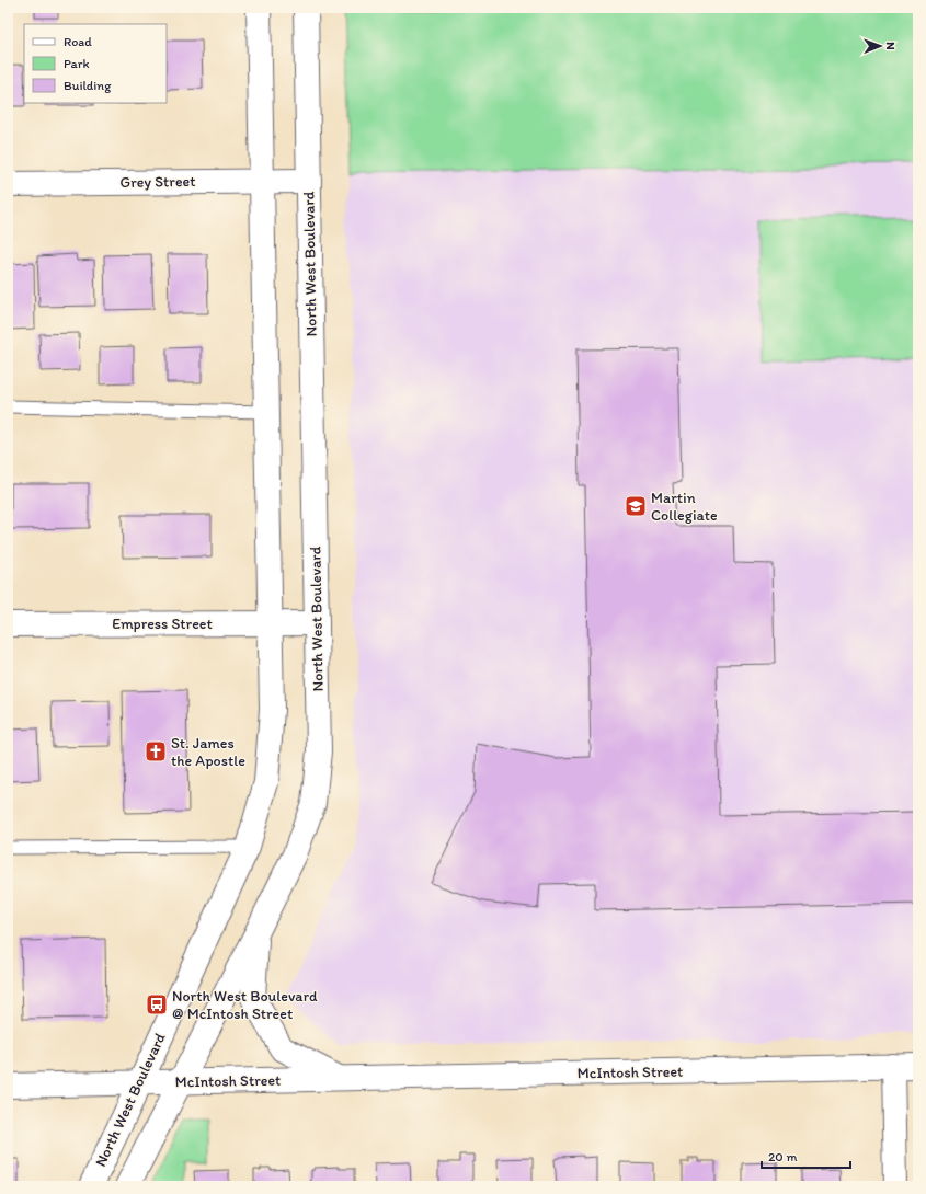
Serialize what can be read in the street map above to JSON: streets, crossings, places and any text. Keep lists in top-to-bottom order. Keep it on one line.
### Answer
{"streets":{"street":["Grey Street","North West Boulevard","Empress Street","McIntosh Street"]},"crossings":[["Grey Street","North West Boulevard"],["North West Boulevard","Empress Street"],["North West Boulevard","McIntosh Street"]],"places":{"school or university":["Martin Collegiate"],"church":["St. James the Apostle"],"bus stop":["North West Boulevard @ McIntosh Street"]},"legend":["Road","Park","Building"],"scale_bar":"20 m","north":"right"}
